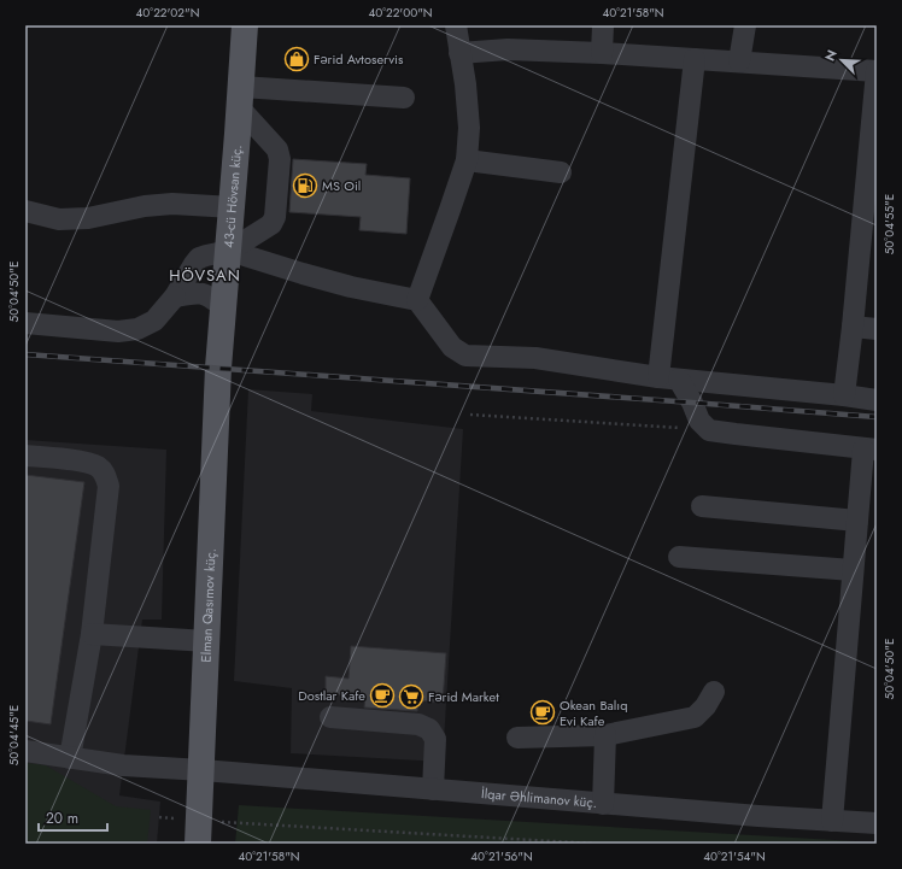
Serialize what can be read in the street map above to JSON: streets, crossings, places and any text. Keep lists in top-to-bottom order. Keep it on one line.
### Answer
{"streets":{"main road":["43-cü Hövsan küç.","Elman Qasımov küç."],"street":["İlqar Əhlimanov küç."]},"crossings":[["43-cü Hövsan küç.","Elman Qasımov küç."],["Elman Qasımov küç.","İlqar Əhlimanov küç."]],"districts":["HÖVSAN"],"places":{"shop":["Fərid Avtoservis"],"fuel station":["MS Oil"],"cafe":["Dostlar Kafe","Okean Balıq Evi Kafe"],"supermarket":["Fərid Market"]},"scale_bar":"20 m","north":"top left","coordinates":["40°22'02\"N","40°22'00\"N","40°21'58\"N","50°04'55\"E","50°04'50\"E","50°04'45\"E","40°21'56\"N","40°21'54\"N"]}
